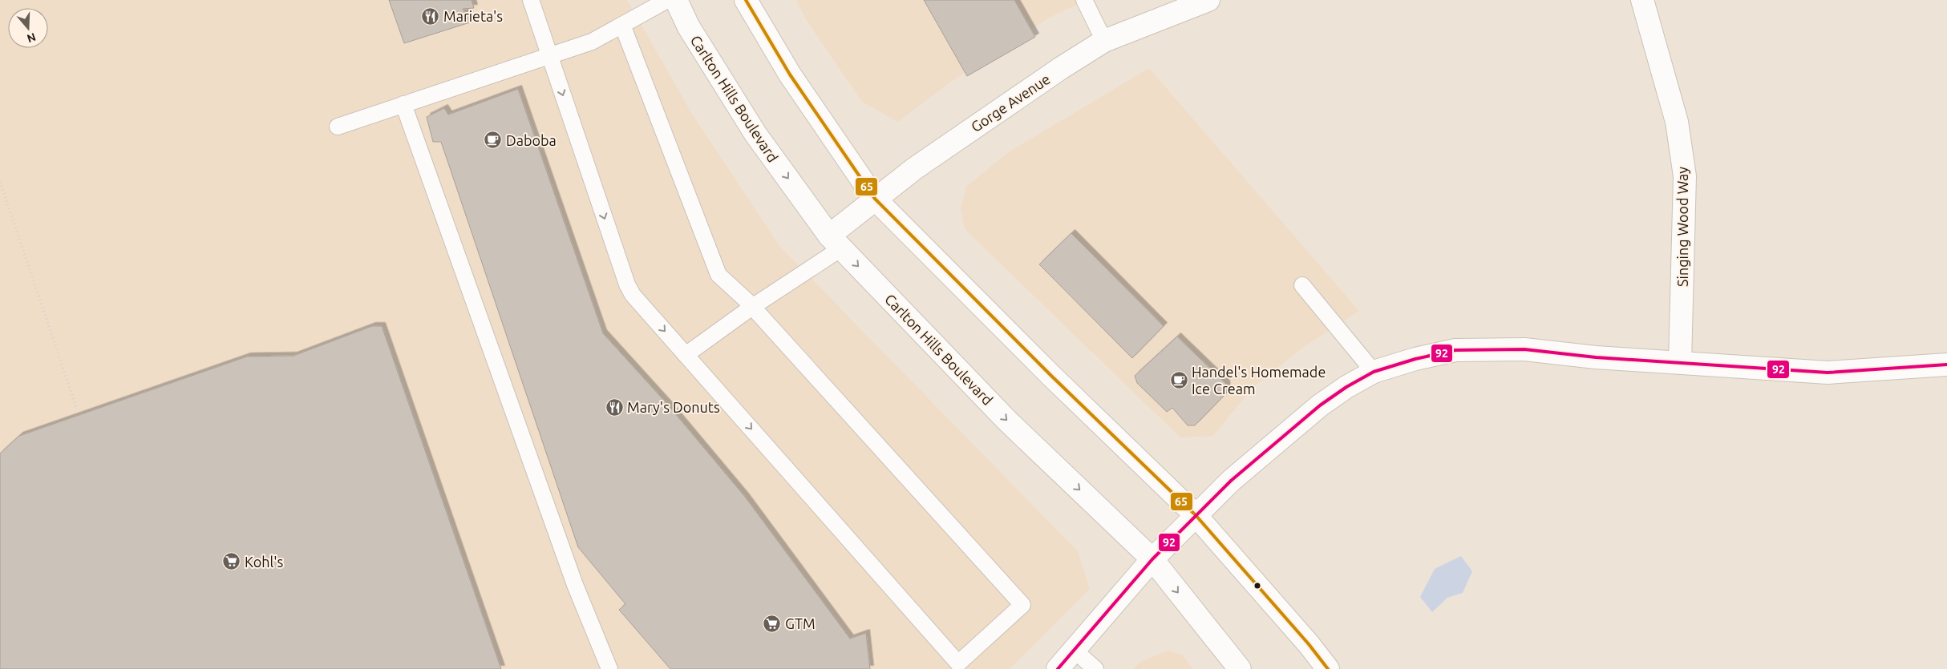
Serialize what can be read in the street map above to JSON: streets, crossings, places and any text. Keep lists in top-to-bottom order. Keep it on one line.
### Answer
{"streets":{"street":["Carlton Hills Boulevard","Gorge Avenue","Singing Wood Way"]},"crossings":[["Carlton Hills Boulevard","Gorge Avenue"]],"places":{"restaurant":["Marieta's","Mary's Donuts"],"cafe":["Daboba","Handel's Homemade Ice Cream"],"supermarket":["Kohl's","GTM"]},"lines":["transit line 65","transit line 92"],"north":"bottom"}
